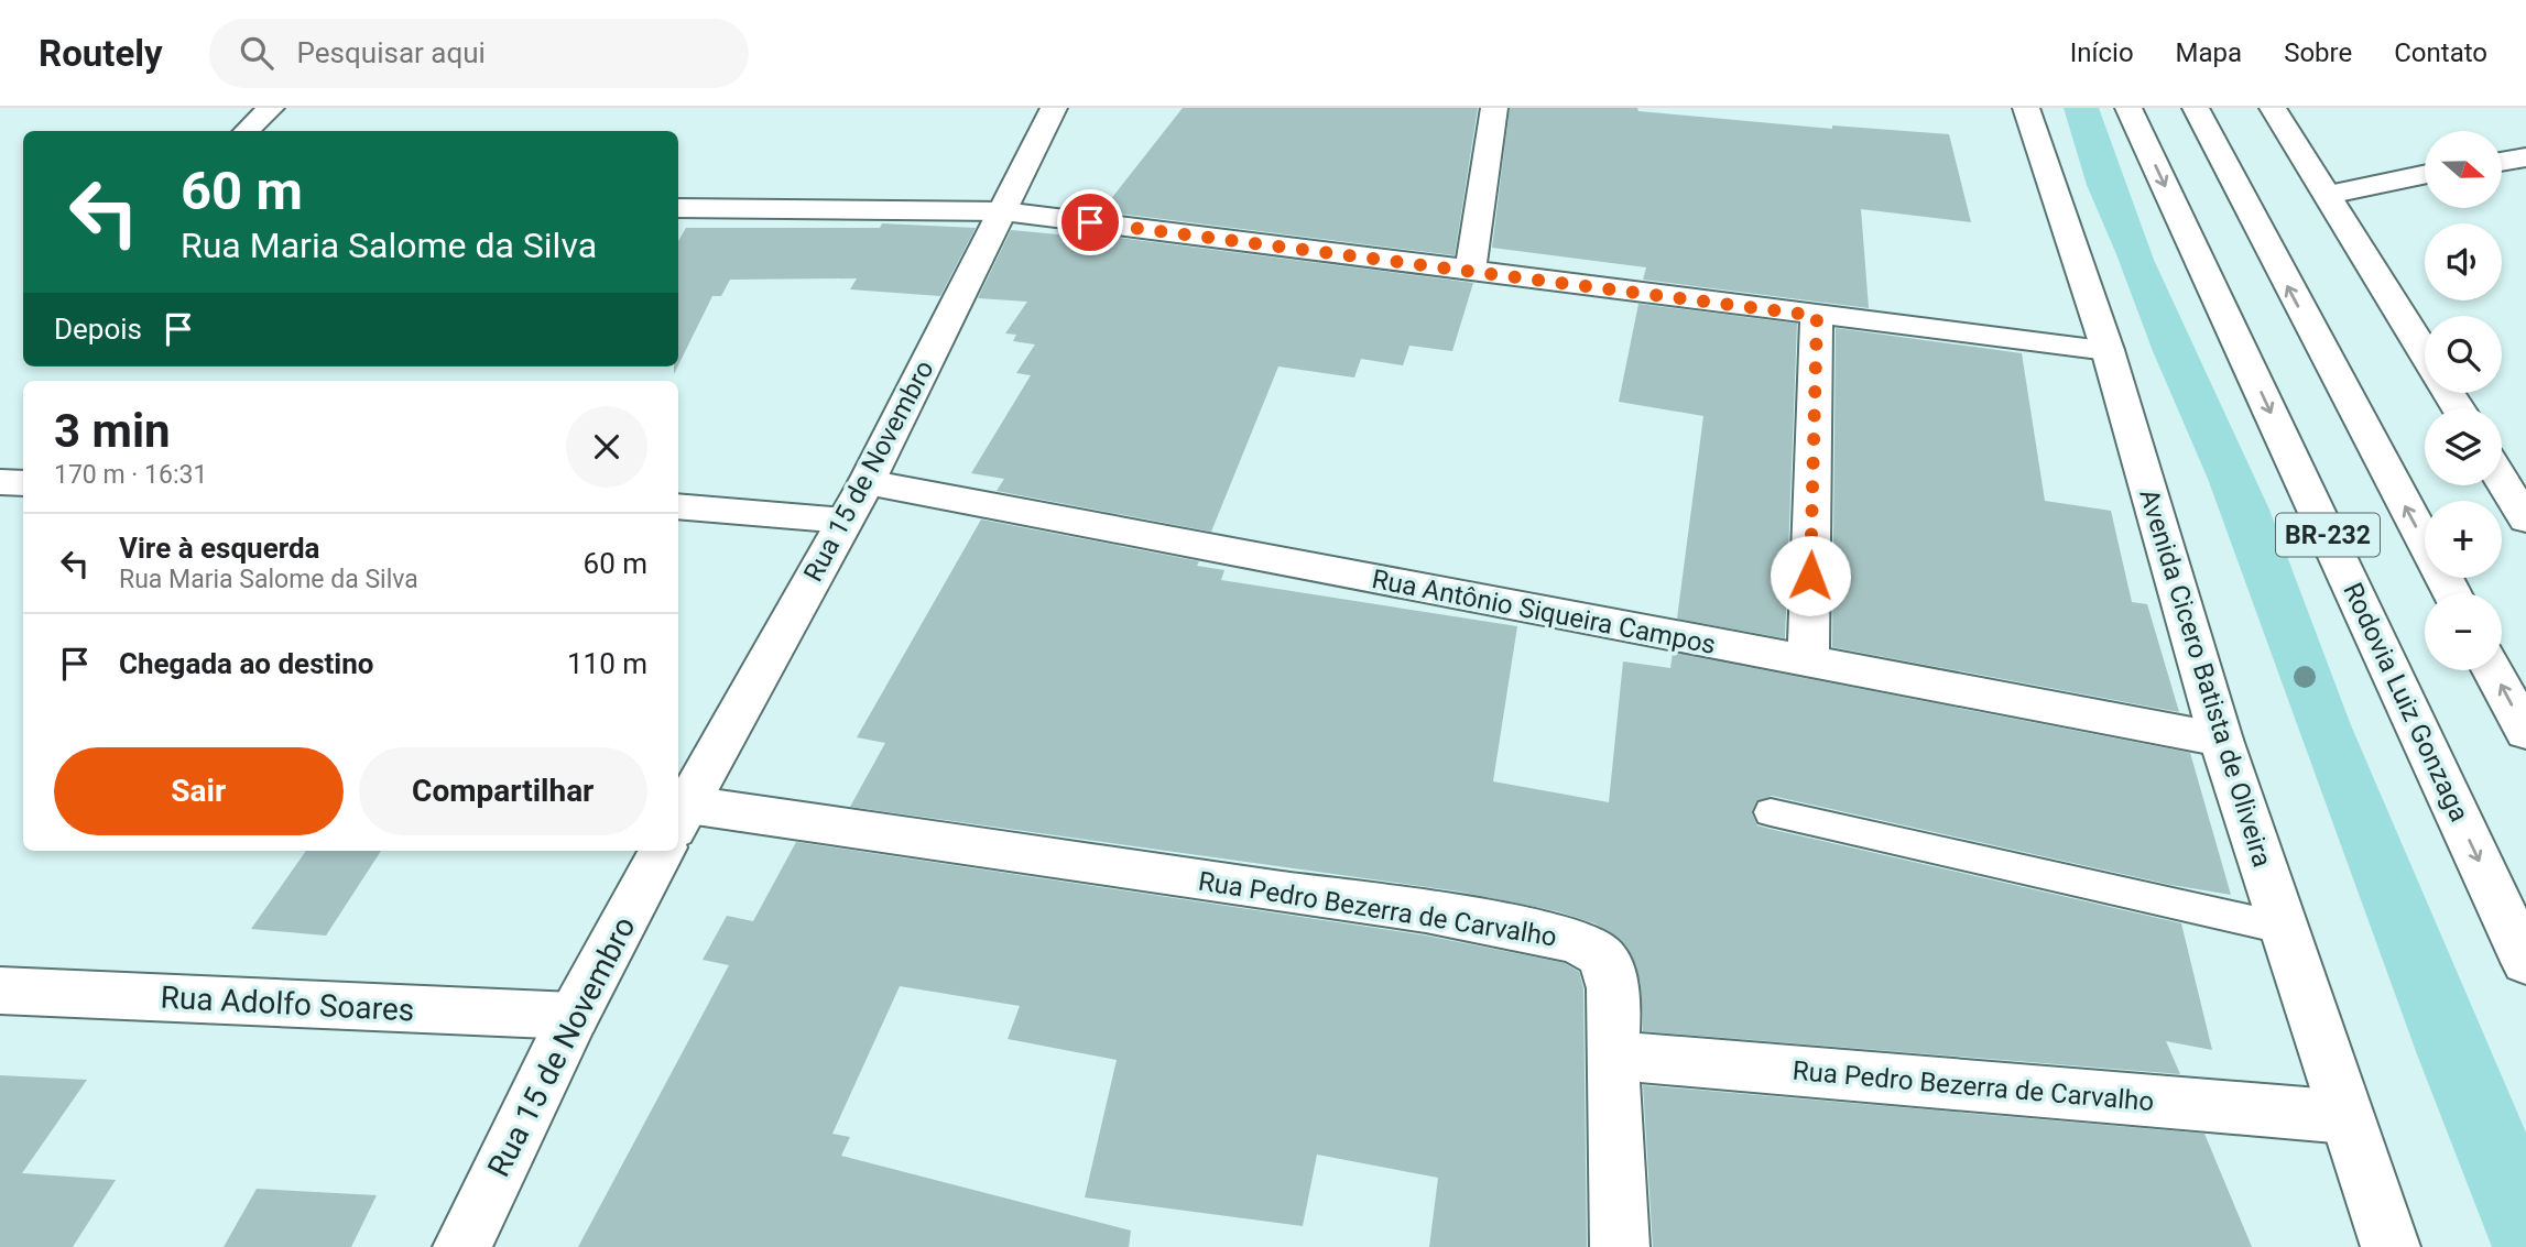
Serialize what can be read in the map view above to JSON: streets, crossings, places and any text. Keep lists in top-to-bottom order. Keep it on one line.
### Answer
{"streets":{"main road":["Rua 15 de Novembro","BR-232","Rua Antônio Siqueira Campos","Avenida Cicero Batista de Oliveira","Rodovia Luiz Gonzaga","Rua Pedro Bezerra de Carvalho","Rua Adolfo Soares"]},"crossings":[["Rua 15 de Novembro","Rua Antônio Siqueira Campos"],["Rua 15 de Novembro","Rua Adolfo Soares"],["Rua Antônio Siqueira Campos","Avenida Cicero Batista de Oliveira"],["Avenida Cicero Batista de Oliveira","Rua Pedro Bezerra de Carvalho"]],"north":"right","page":{"header":"Routely","search":"Pesquisar aqui","nav":["Início","Mapa","Sobre","Contato"],"map_buttons":["+","−"],"turn":["60 m","Rua Maria Salome da Silva"],"then":"Depois","heading":["3 min","170 m · 16:31"],"list":[{"name":"Vire à esquerda","note":"Rua Maria Salome da Silva","value":"60 m"},{"name":"Chegada ao destino","value":"110 m"}],"buttons":["Sair","Compartilhar"]}}
